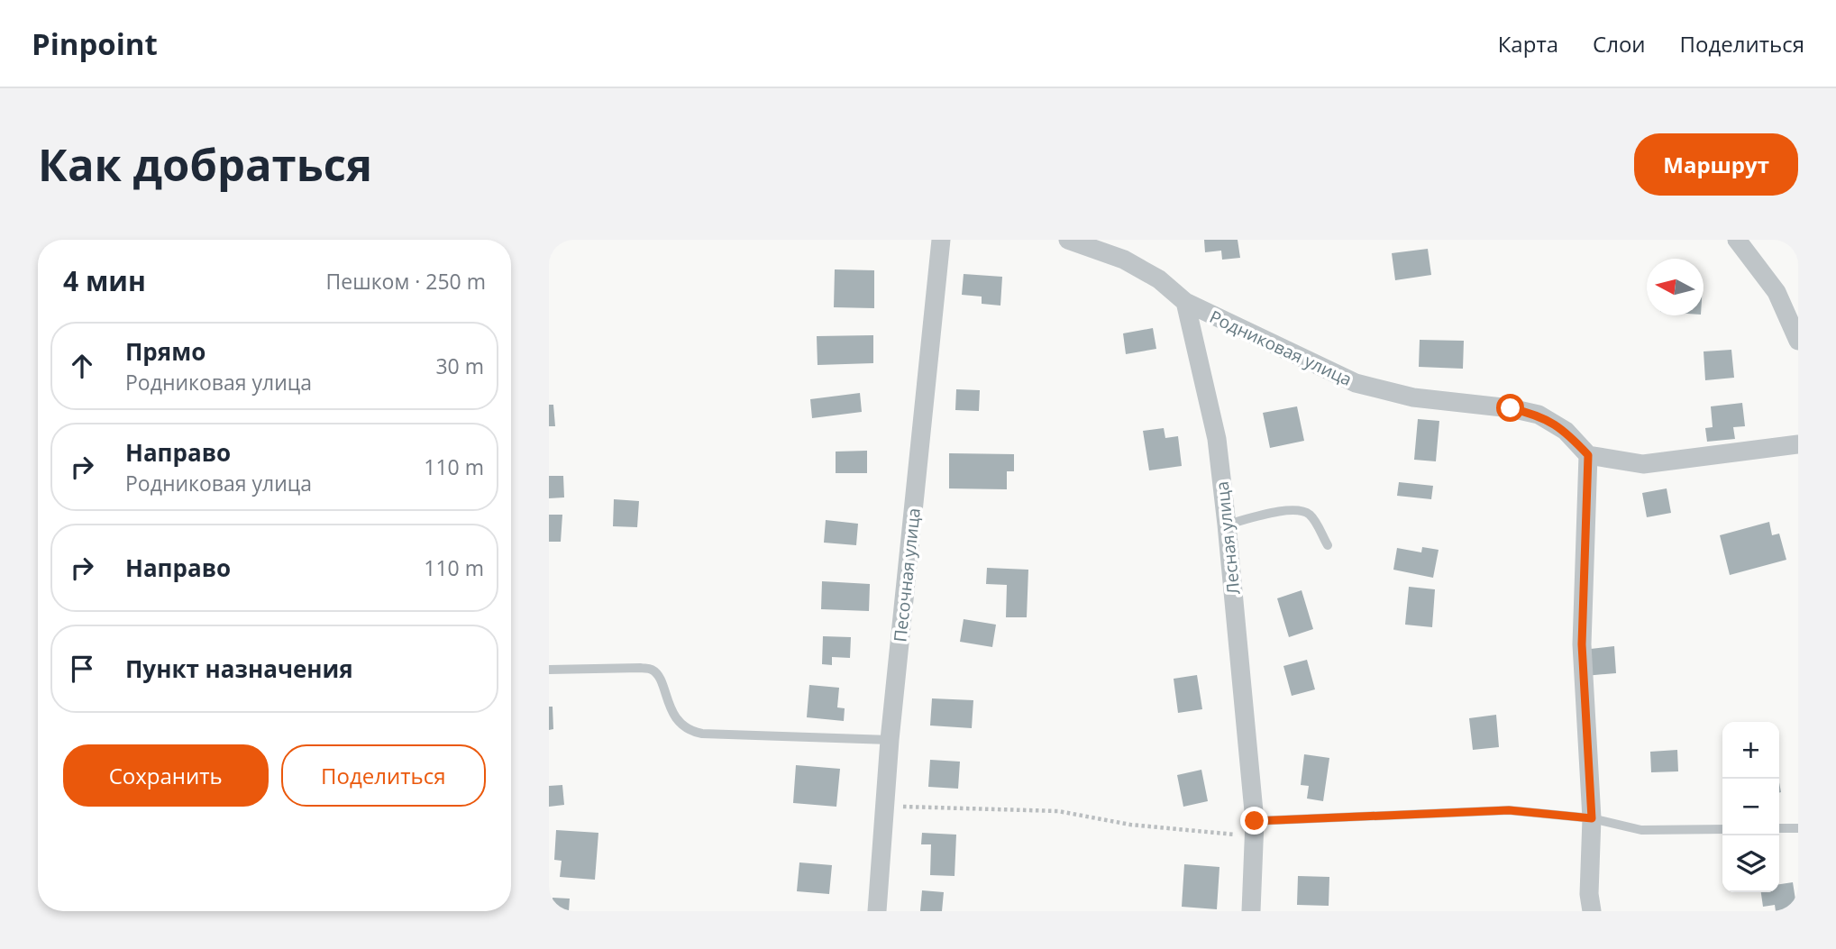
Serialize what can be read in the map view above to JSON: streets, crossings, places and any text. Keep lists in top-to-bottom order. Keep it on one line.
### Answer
{"streets":{"street":["Родниковая улица","Лесная улица","Песочная улица"]},"crossings":[["Родниковая улица","Лесная улица"]],"north":"left","page":{"header":"Pinpoint","nav":["Карта","Слои","Поделиться"],"buttons":["Маршрут",["Сохранить","Поделиться"]],"title":"Как добраться","heading":["4 мин","Пешком · 250 m"],"list":[["Прямо","Родниковая улица","30 m"],["Направо","Родниковая улица","110 m"],["Направо","110 m"],"Пункт назначения"],"map_buttons":["+","−"]}}
